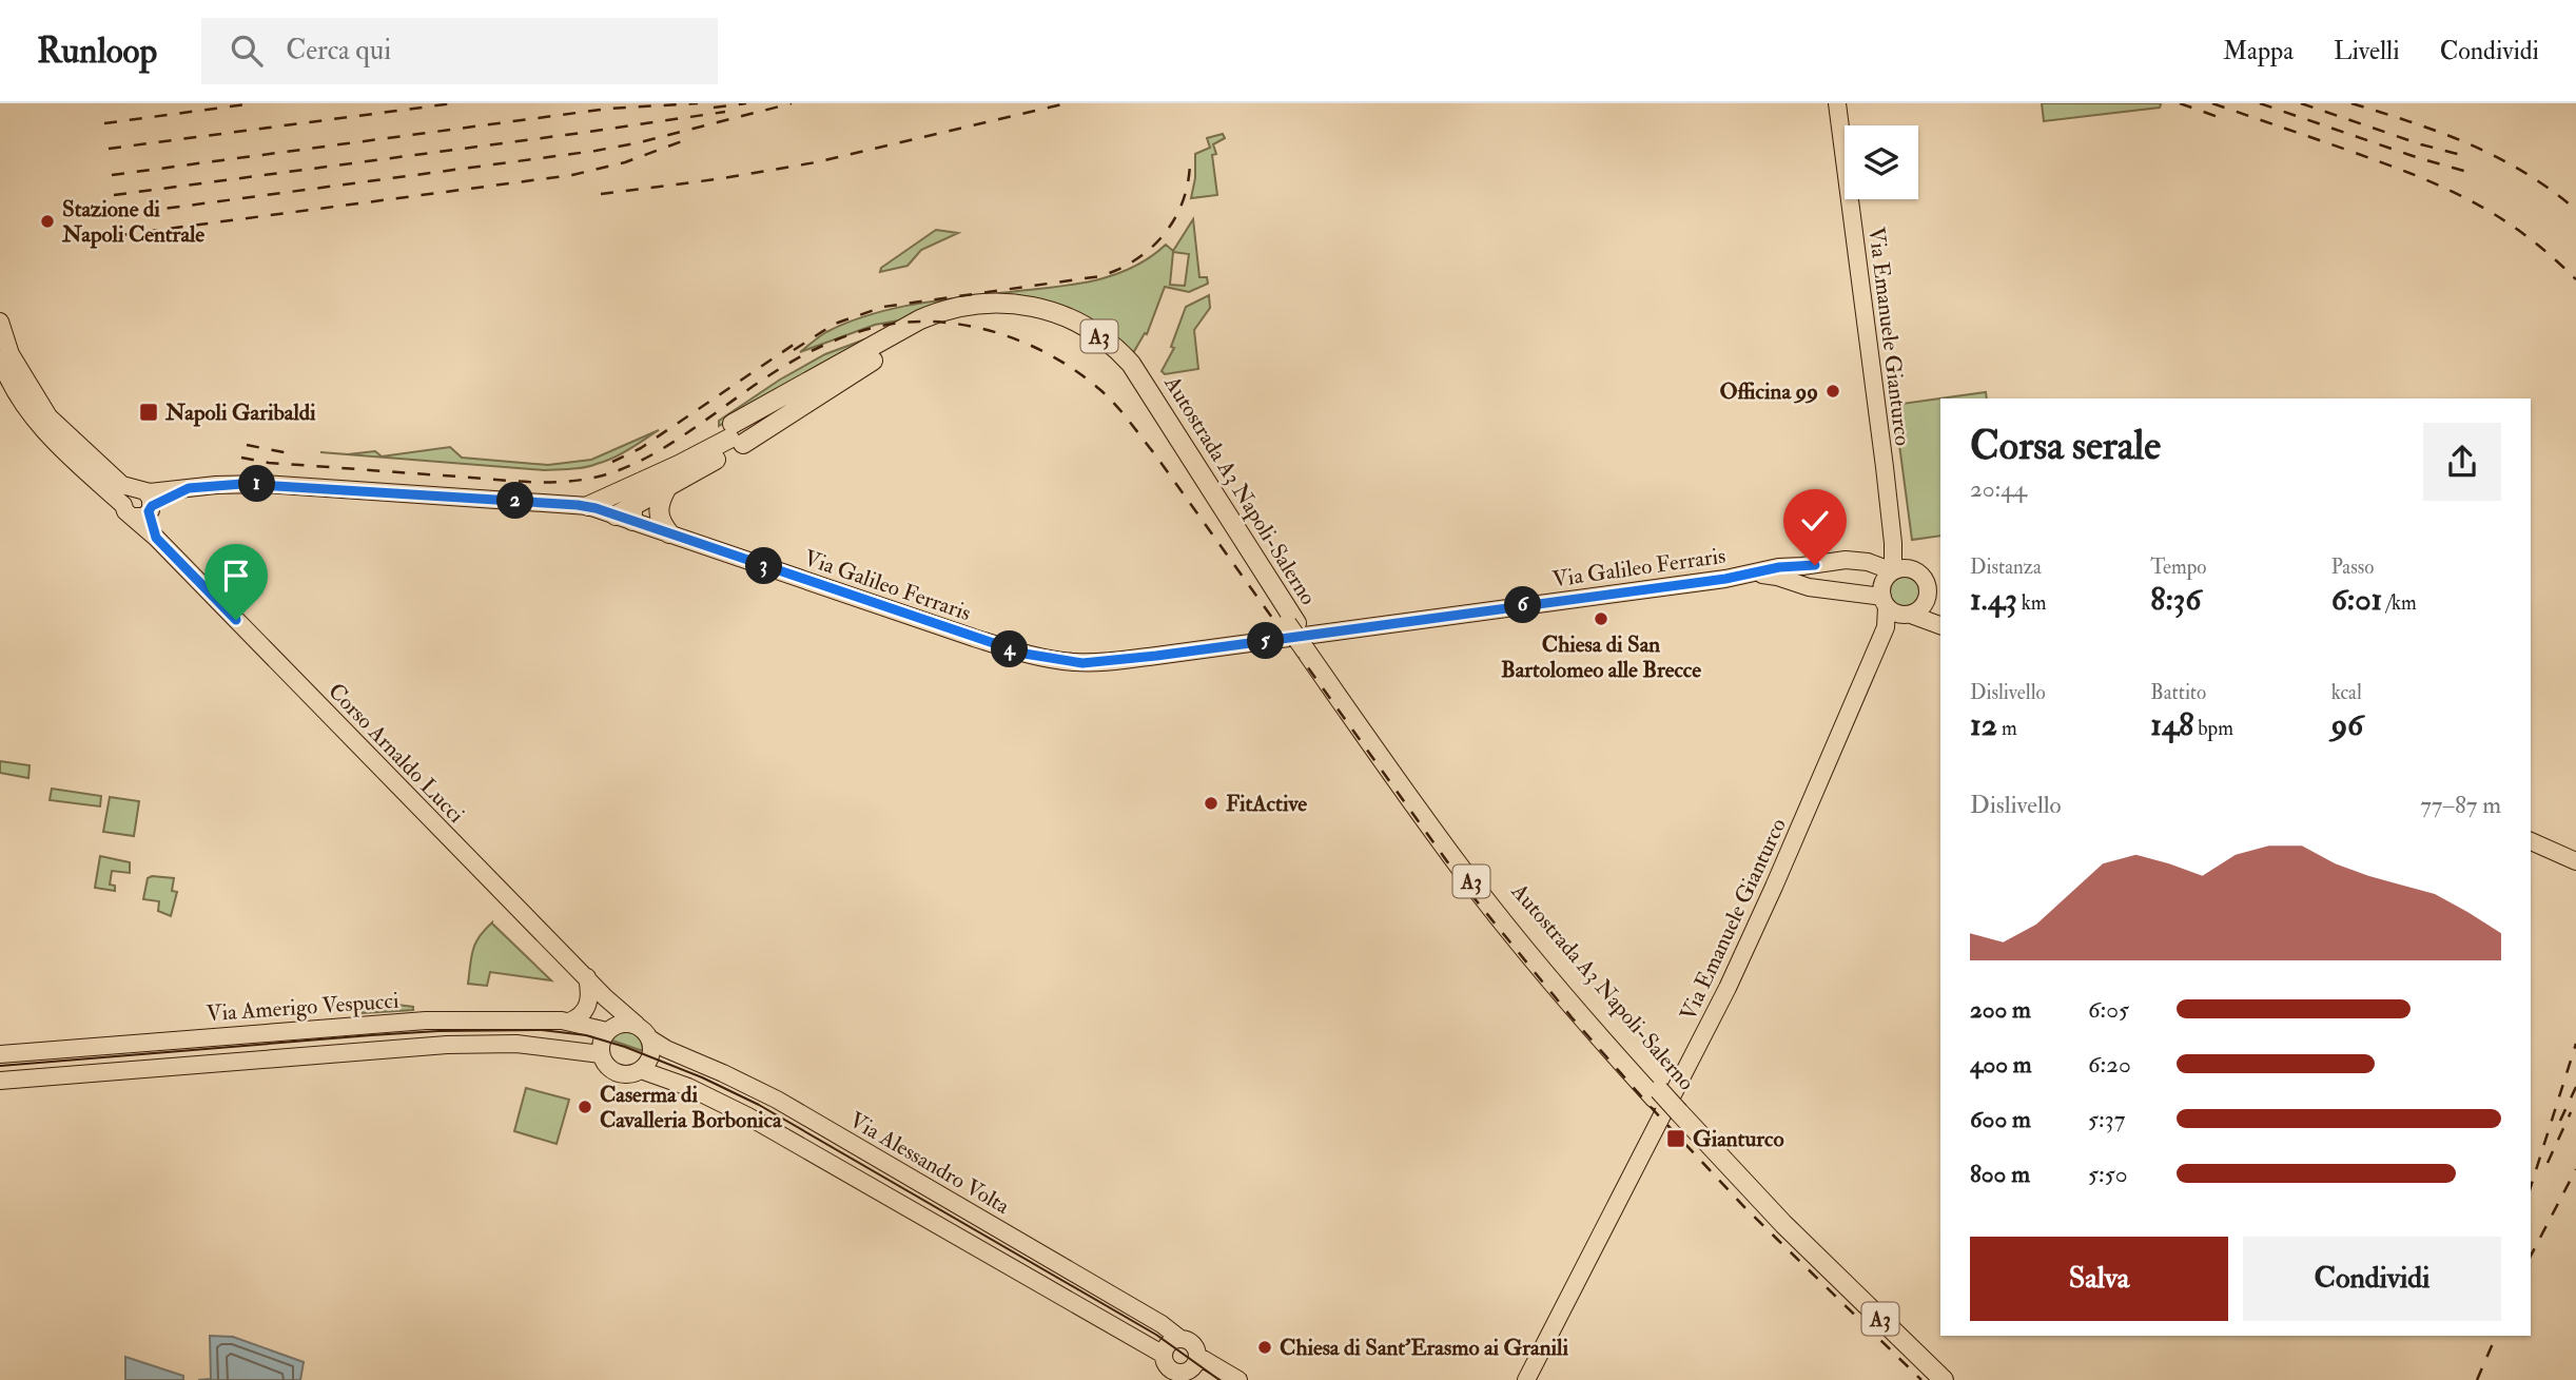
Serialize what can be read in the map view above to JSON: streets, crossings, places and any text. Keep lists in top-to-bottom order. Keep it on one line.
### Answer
{"streets":{"highway":["A3","Autostrada A3 Napoli-Salerno"],"main road":["Via Emanuele Gianturco","Via Galileo Ferraris","Corso Arnaldo Lucci","Via Amerigo Vespucci","Via Alessandro Volta"]},"crossings":[["A3","Autostrada A3 Napoli-Salerno"],["A3","Via Galileo Ferraris"],["Via Emanuele Gianturco","Via Galileo Ferraris"],["Via Galileo Ferraris","Corso Arnaldo Lucci"],["Corso Arnaldo Lucci","Via Amerigo Vespucci"],["Corso Arnaldo Lucci","Via Alessandro Volta"],["Via Amerigo Vespucci","Via Alessandro Volta"]],"places":{"other":["Stazione di Napoli Centrale","Officina 99","Chiesa di San Bartolomeo alle Brecce","FitActive","Caserma di Cavalleria Borbonica","Chiesa di Sant'Erasmo ai Granili"],"transit":["Napoli Garibaldi","Gianturco"]},"page":{"header":"Runloop","search":"Cerca qui","nav":["Mappa","Livelli","Condividi"],"heading":["Corsa serale","20:44"],"pins":["1","2","3","6","5","4"],"stats":[["Distanza","1.43 km"],["Tempo","8:36"],["Passo","6:01 /km"],["Dislivello","12 m"],["Battito","148 bpm"],["kcal","96"]],"chart":["Dislivello","77–87 m"],"list":[{"name":"200 m","note":"6:05"},{"name":"400 m","note":"6:20"},{"name":"600 m","note":"5:37"},{"name":"800 m","note":"5:50"}],"buttons":["Salva","Condividi"]}}
